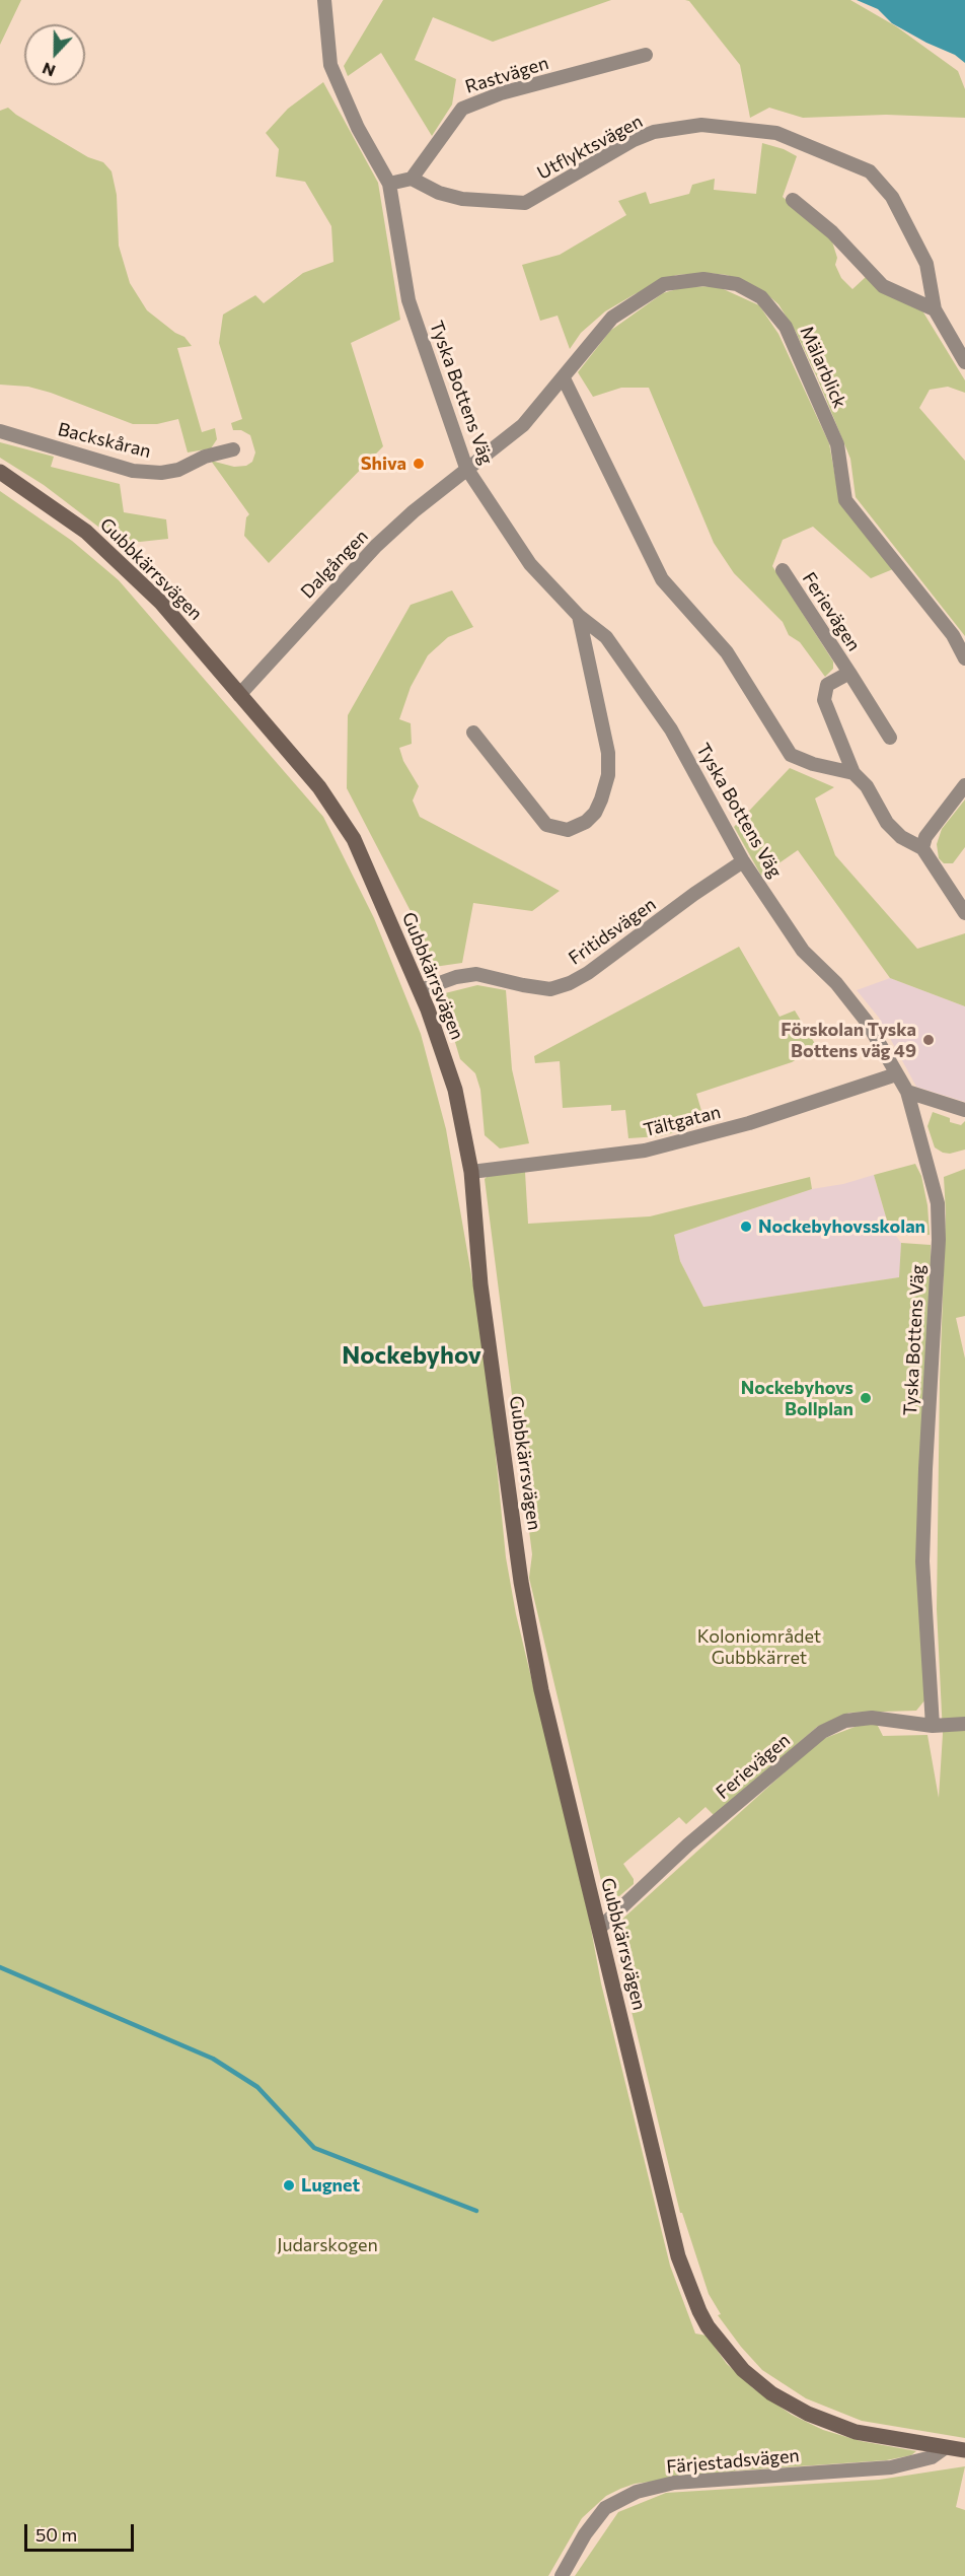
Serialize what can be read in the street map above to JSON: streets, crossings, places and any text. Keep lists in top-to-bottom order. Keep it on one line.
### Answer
{"streets":{"street":["Rastvägen","Utflyktsvägen","Mälarblick","Tyska Bottens Väg","Backskåran","Dalgången","Gubbkärrsvägen","Ferievägen","Fritidsvägen","Tältgatan","Färjestadsvägen"]},"crossings":[["Rastvägen","Utflyktsvägen"],["Mälarblick","Tyska Bottens Väg"],["Mälarblick","Dalgången"],["Tyska Bottens Väg","Dalgången"],["Tyska Bottens Väg","Ferievägen"],["Tyska Bottens Väg","Fritidsvägen"],["Tyska Bottens Väg","Tältgatan"],["Dalgången","Gubbkärrsvägen"],["Gubbkärrsvägen","Ferievägen"],["Gubbkärrsvägen","Fritidsvägen"],["Gubbkärrsvägen","Tältgatan"],["Gubbkärrsvägen","Färjestadsvägen"]],"districts":["Nockebyhov"],"parks":["Koloniområdet Gubbkärret","Judarskogen"],"places":["Shiva","Förskolan Tyska Bottens väg 49","Nockebyhovsskolan","Nockebyhovs Bollplan","Lugnet"],"scale_bar":"50 m","north":"bottom"}
